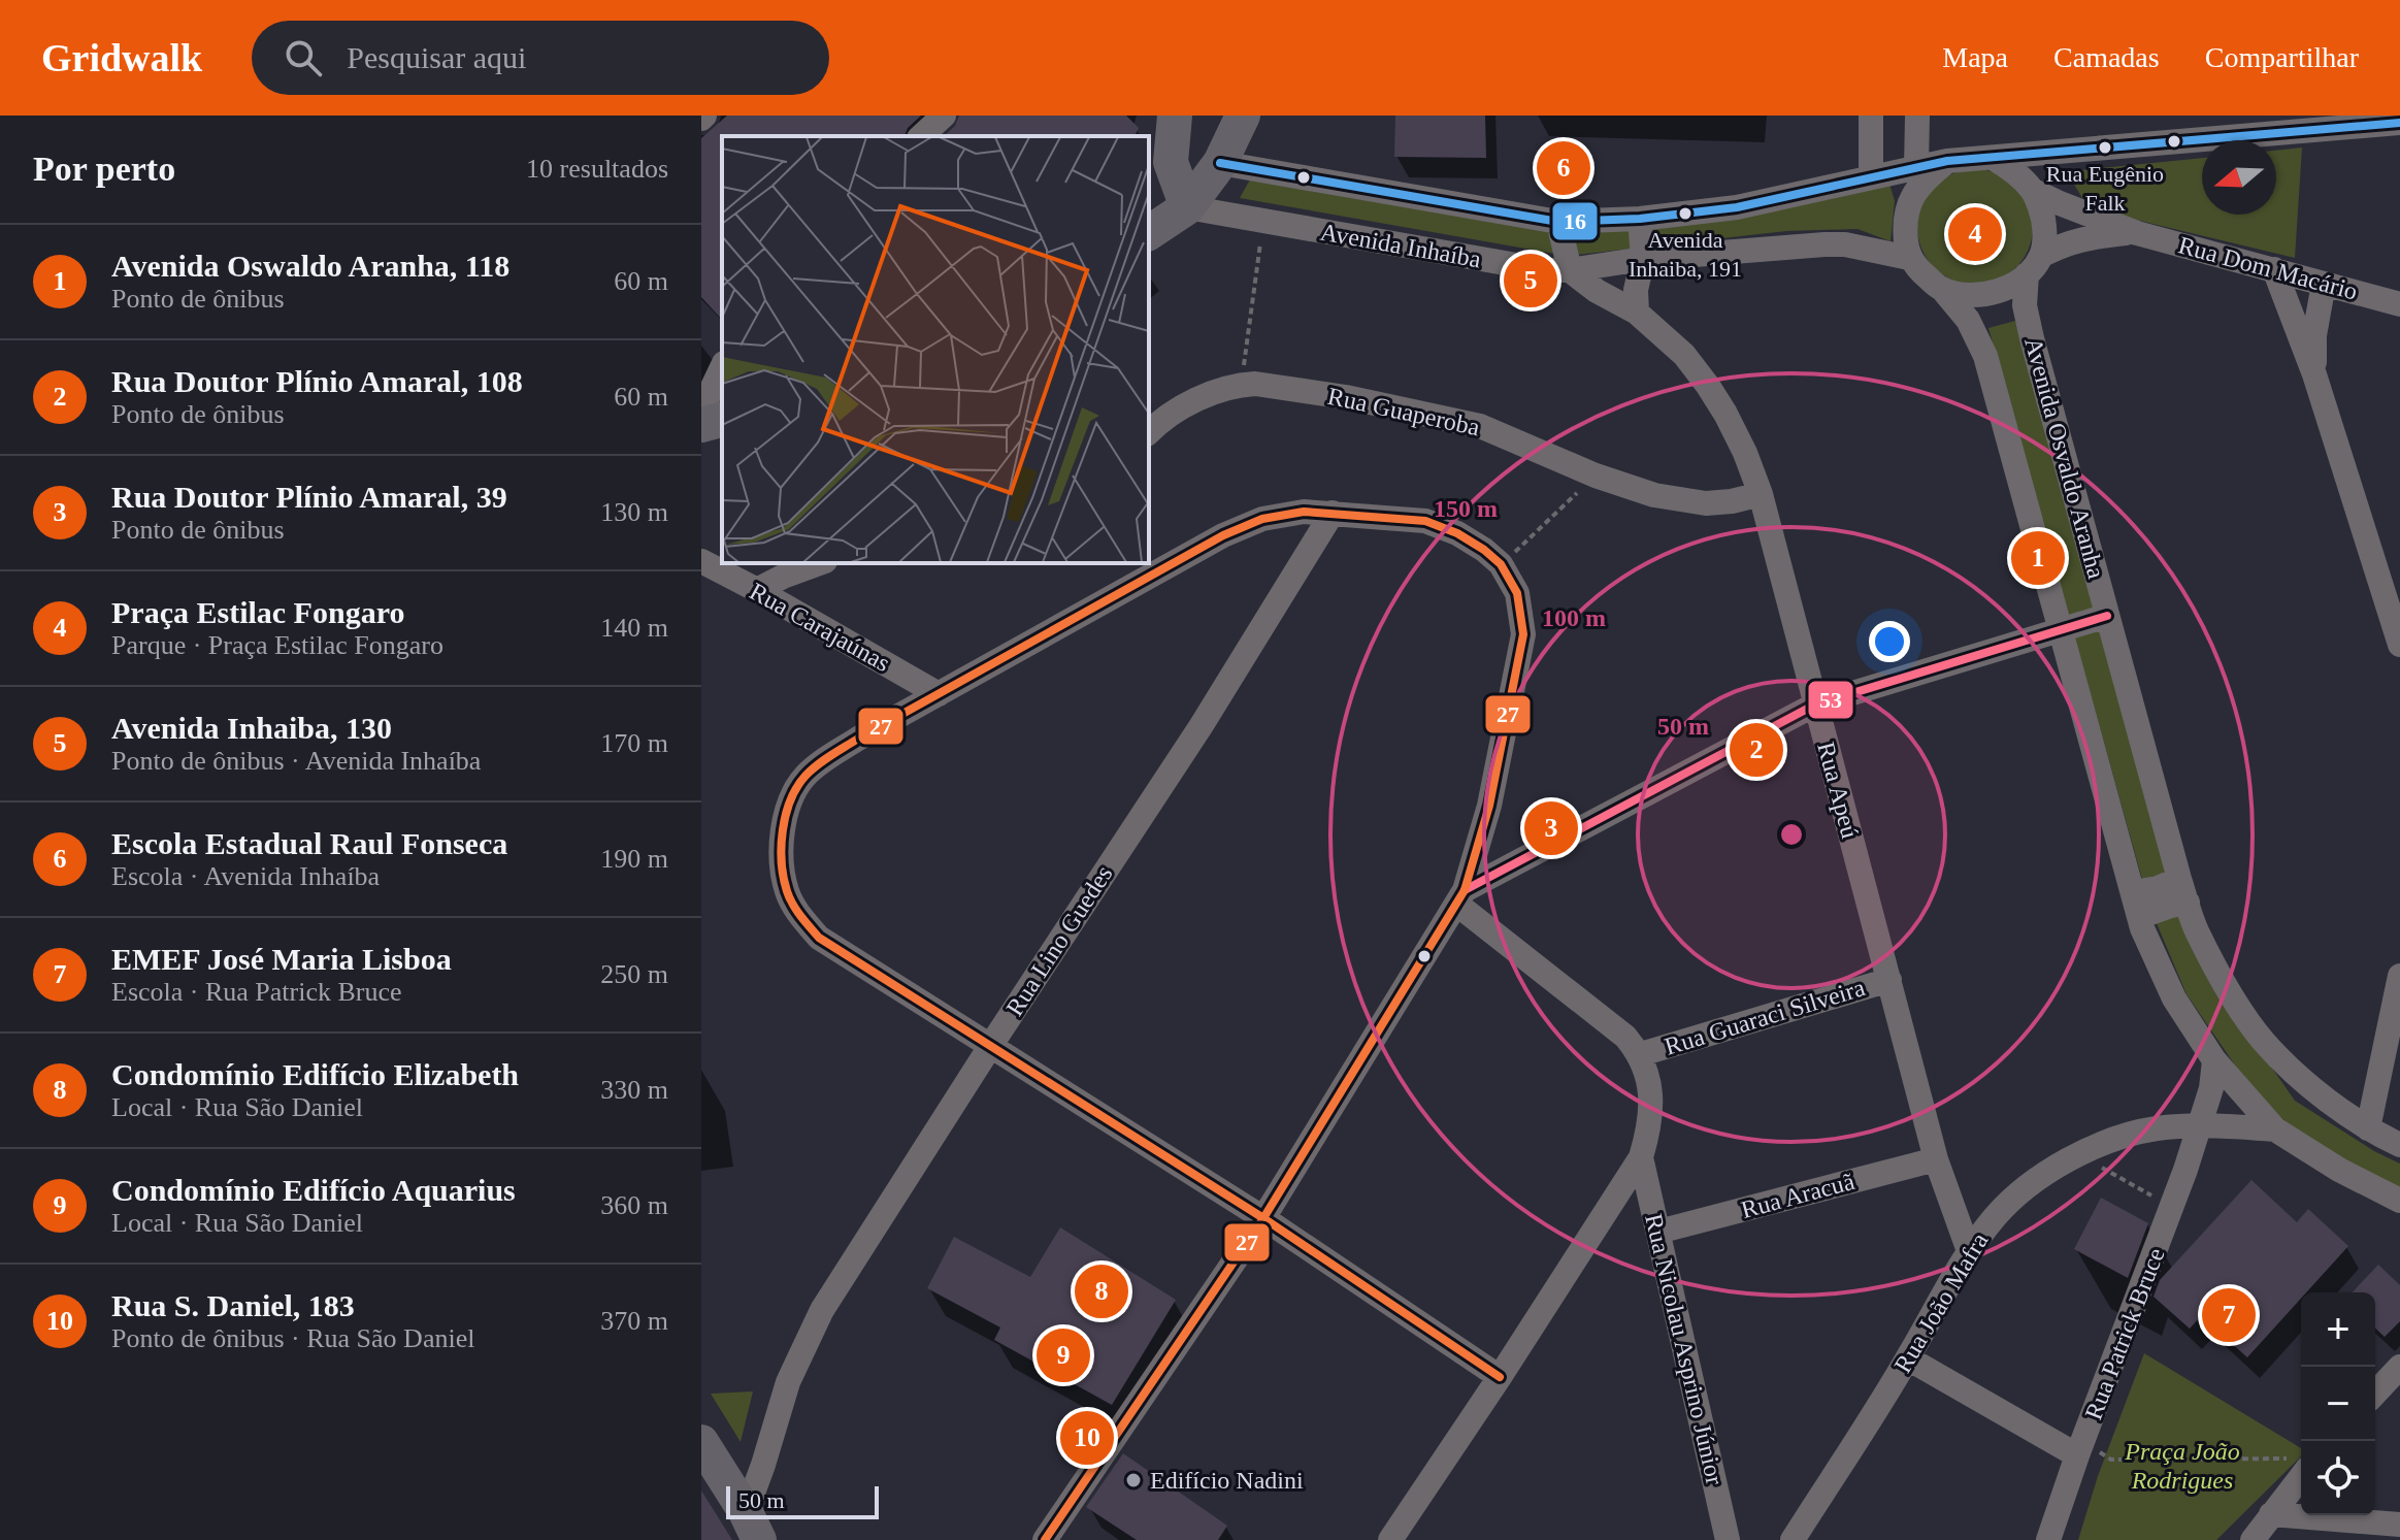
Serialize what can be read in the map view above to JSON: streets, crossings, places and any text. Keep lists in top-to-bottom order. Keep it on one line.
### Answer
{"streets":{"street":["Avenida Inhaíba","Rua Dom Macário","Rua Guaperoba","Avenida Osvaldo Aranha","Rua Carajaúnas","Rua Apeú","Rua Lino Guedes","Rua Guaraci Silveira","Rua Aracuã","Rua João Mafra","Rua Patrick Bruce","Rua Nicolau Asprino Júnior"]},"crossings":[["Avenida Inhaíba","Rua Dom Macário"],["Avenida Inhaíba","Avenida Osvaldo Aranha"],["Avenida Inhaíba","Rua Apeú"],["Rua Dom Macário","Avenida Osvaldo Aranha"],["Rua Guaperoba","Rua Apeú"],["Avenida Osvaldo Aranha","Rua João Mafra"],["Rua Apeú","Rua Guaraci Silveira"],["Rua Apeú","Rua Aracuã"],["Rua Apeú","Rua João Mafra"],["Rua Aracuã","Rua Nicolau Asprino Júnior"],["Rua João Mafra","Rua Patrick Bruce"]],"parks":["Praça João Rodrigues"],"places":["Rua Eugênio Falk","Avenida Inhaiba, 191","Edifício Nadini"],"lines":["transit line 16","transit line 27","transit line 53"],"scale_bar":"50 m","north":"left","page":{"header":"Gridwalk","search":"Pesquisar aqui","nav":["Mapa","Camadas","Compartilhar"],"heading":["Por perto","10 resultados"],"pins":["6","4","5","1","2","3","8","7","9","10"],"list":[{"mark":"1","name":"Avenida Oswaldo Aranha, 118","note":"Ponto de ônibus","value":"60 m"},{"mark":"2","name":"Rua Doutor Plínio Amaral, 108","note":"Ponto de ônibus","value":"60 m"},{"mark":"3","name":"Rua Doutor Plínio Amaral, 39","note":"Ponto de ônibus","value":"130 m"},{"mark":"4","name":"Praça Estilac Fongaro","note":"Parque · Praça Estilac Fongaro","value":"140 m"},{"mark":"5","name":"Avenida Inhaiba, 130","note":"Ponto de ônibus · Avenida Inhaíba","value":"170 m"},{"mark":"6","name":"Escola Estadual Raul Fonseca","note":"Escola · Avenida Inhaíba","value":"190 m"},{"mark":"7","name":"EMEF José Maria Lisboa","note":"Escola · Rua Patrick Bruce","value":"250 m"},{"mark":"8","name":"Condomínio Edifício Elizabeth","note":"Local · Rua São Daniel","value":"330 m"},{"mark":"9","name":"Condomínio Edifício Aquarius","note":"Local · Rua São Daniel","value":"360 m"},{"mark":"10","name":"Rua S. Daniel, 183","note":"Ponto de ônibus · Rua São Daniel","value":"370 m"}],"map_buttons":["+","−"],"scale":"50 m"},"rings":["150 m","100 m","50 m"]}
